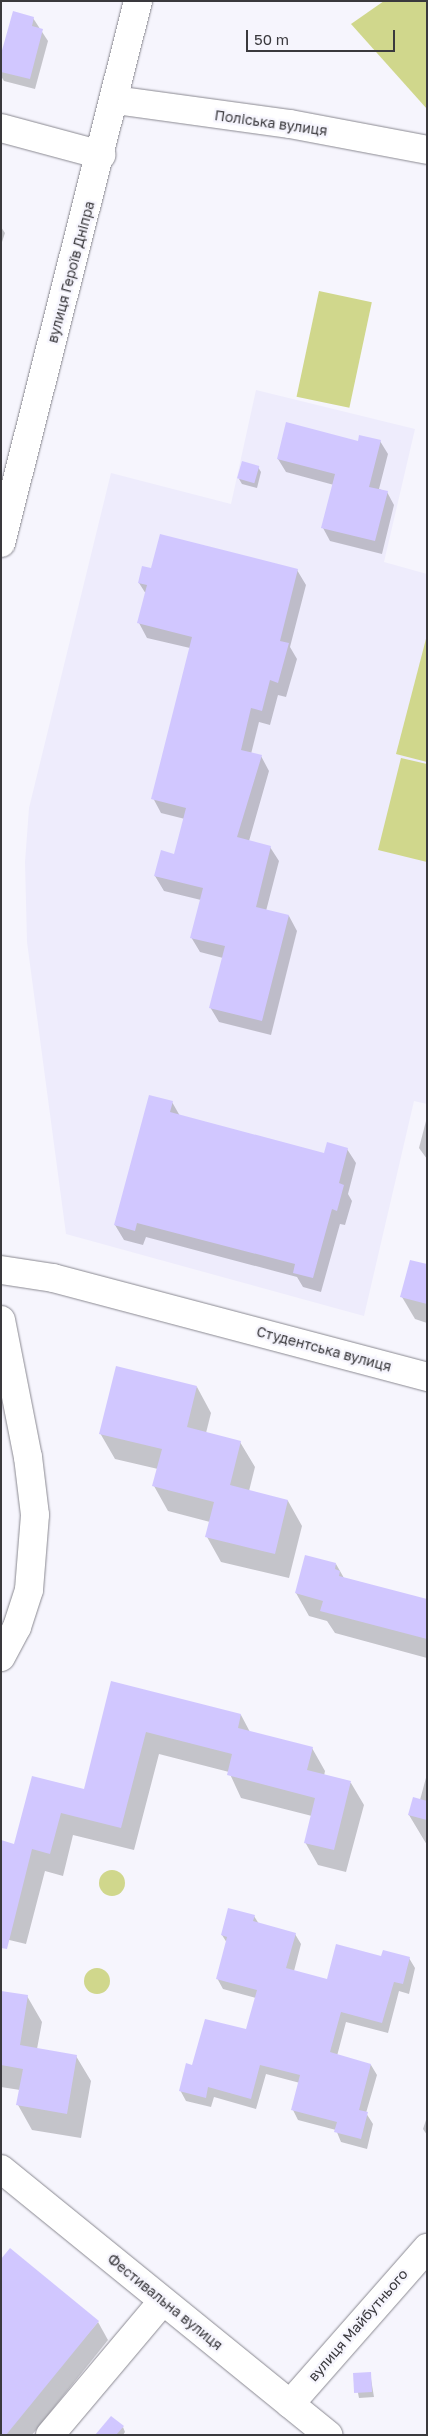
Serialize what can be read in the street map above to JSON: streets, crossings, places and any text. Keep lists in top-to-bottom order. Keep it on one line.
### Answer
{"streets":{"street":["Поліська вулиця","вулиця Героїв Дніпра","Студентська вулиця","Фестивальна вулиця","вулиця Майбутнього"]},"crossings":[["Поліська вулиця","вулиця Героїв Дніпра"],["Фестивальна вулиця","вулиця Майбутнього"]],"scale_bar":"50 m"}
